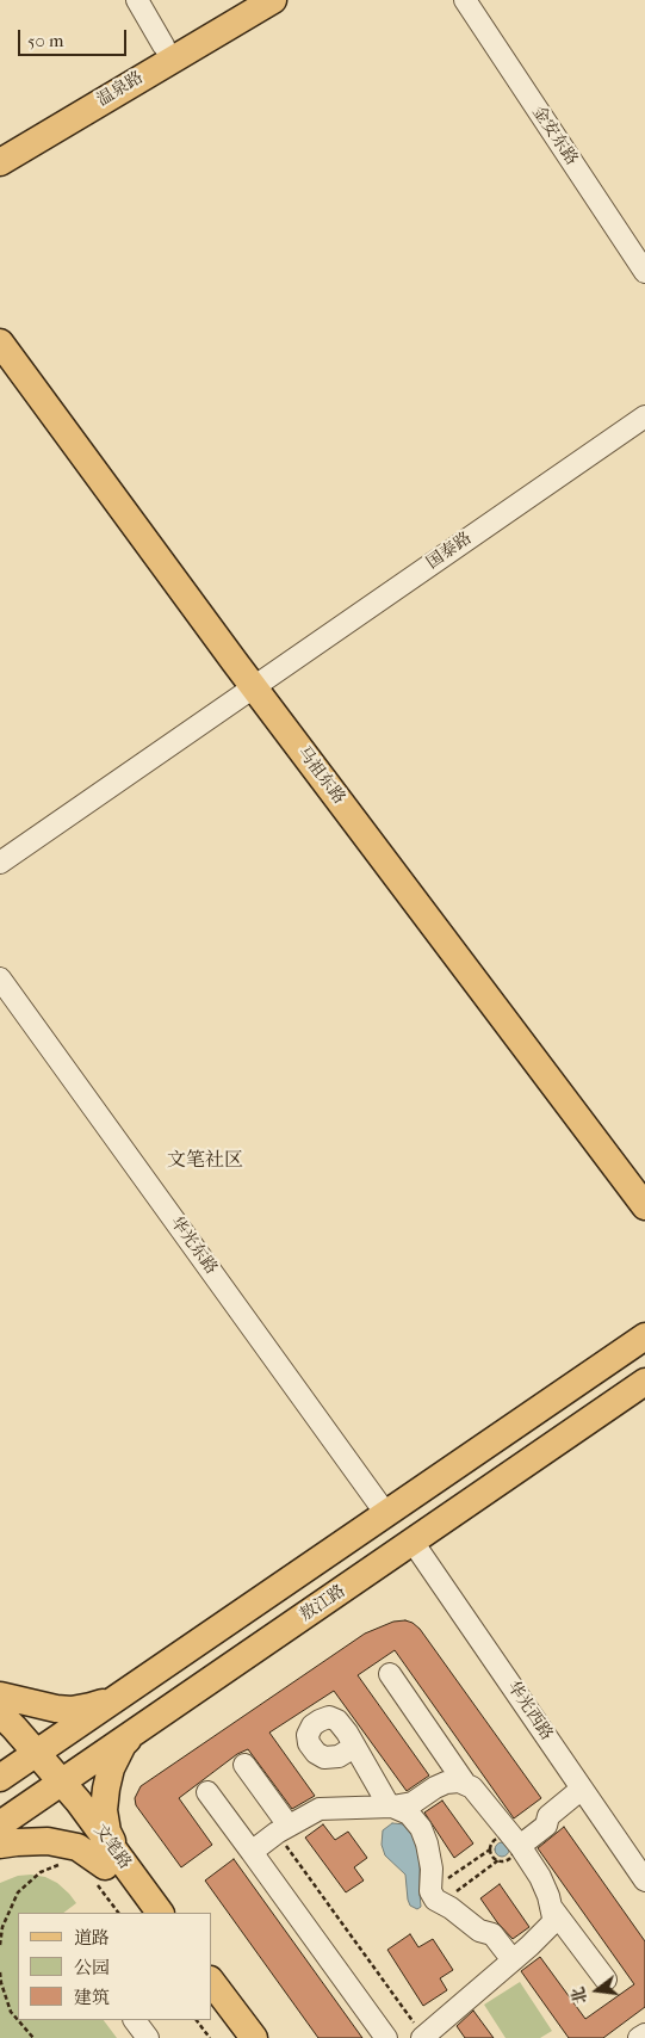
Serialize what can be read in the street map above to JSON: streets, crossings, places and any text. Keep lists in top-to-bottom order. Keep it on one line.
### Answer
{"streets":{"main road":["温泉路","马祖东路","敖江路","文笔路"],"street":["金安东路","国泰路","华光东路","华光西路"]},"crossings":[["国泰路","马祖东路"],["敖江路","华光西路"],["敖江路","文笔路"]],"districts":["文笔社区"],"legend":["道路","公园","建筑"],"scale_bar":"50 m","north":"left"}
